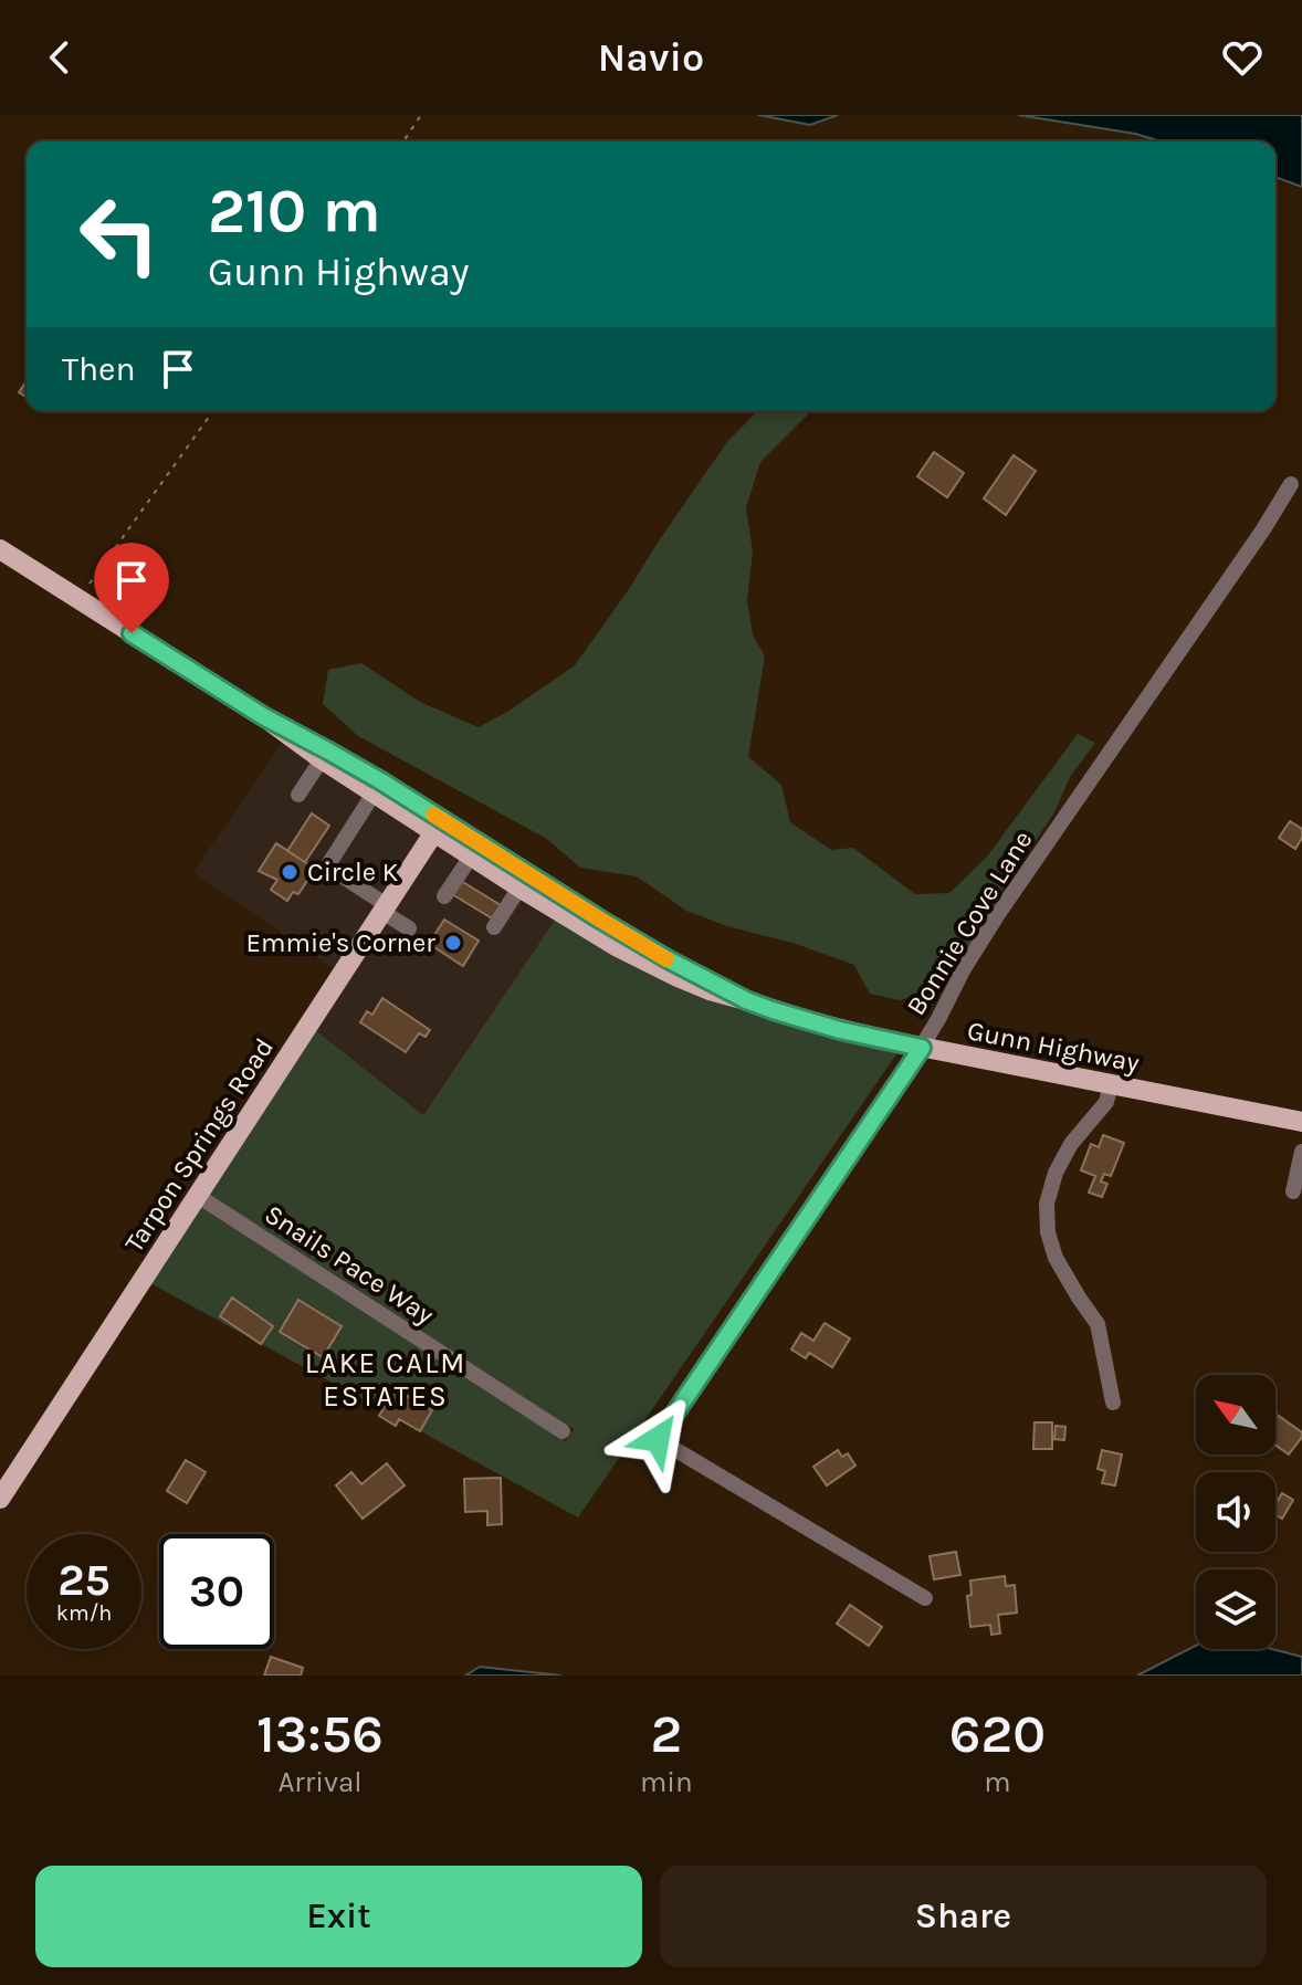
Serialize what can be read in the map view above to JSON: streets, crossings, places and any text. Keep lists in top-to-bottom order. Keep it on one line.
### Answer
{"streets":{"main road":["Gunn Highway","Tarpon Springs Road"],"street":["Bonnie Cove Lane","Snails Pace Way"]},"crossings":[["Bonnie Cove Lane","Gunn Highway"],["Gunn Highway","Tarpon Springs Road"],["Tarpon Springs Road","Snails Pace Way"]],"districts":["LAKE CALM ESTATES"],"places":["Circle K","Emmie's Corner"],"north":"top left","page":{"header":"Navio","turn":["210 m","Gunn Highway"],"then":"Then","speed":"25 km/h","limit":"30","eta":["13:56","Arrival","2","min","620","m"],"buttons":["Exit","Share"]}}
